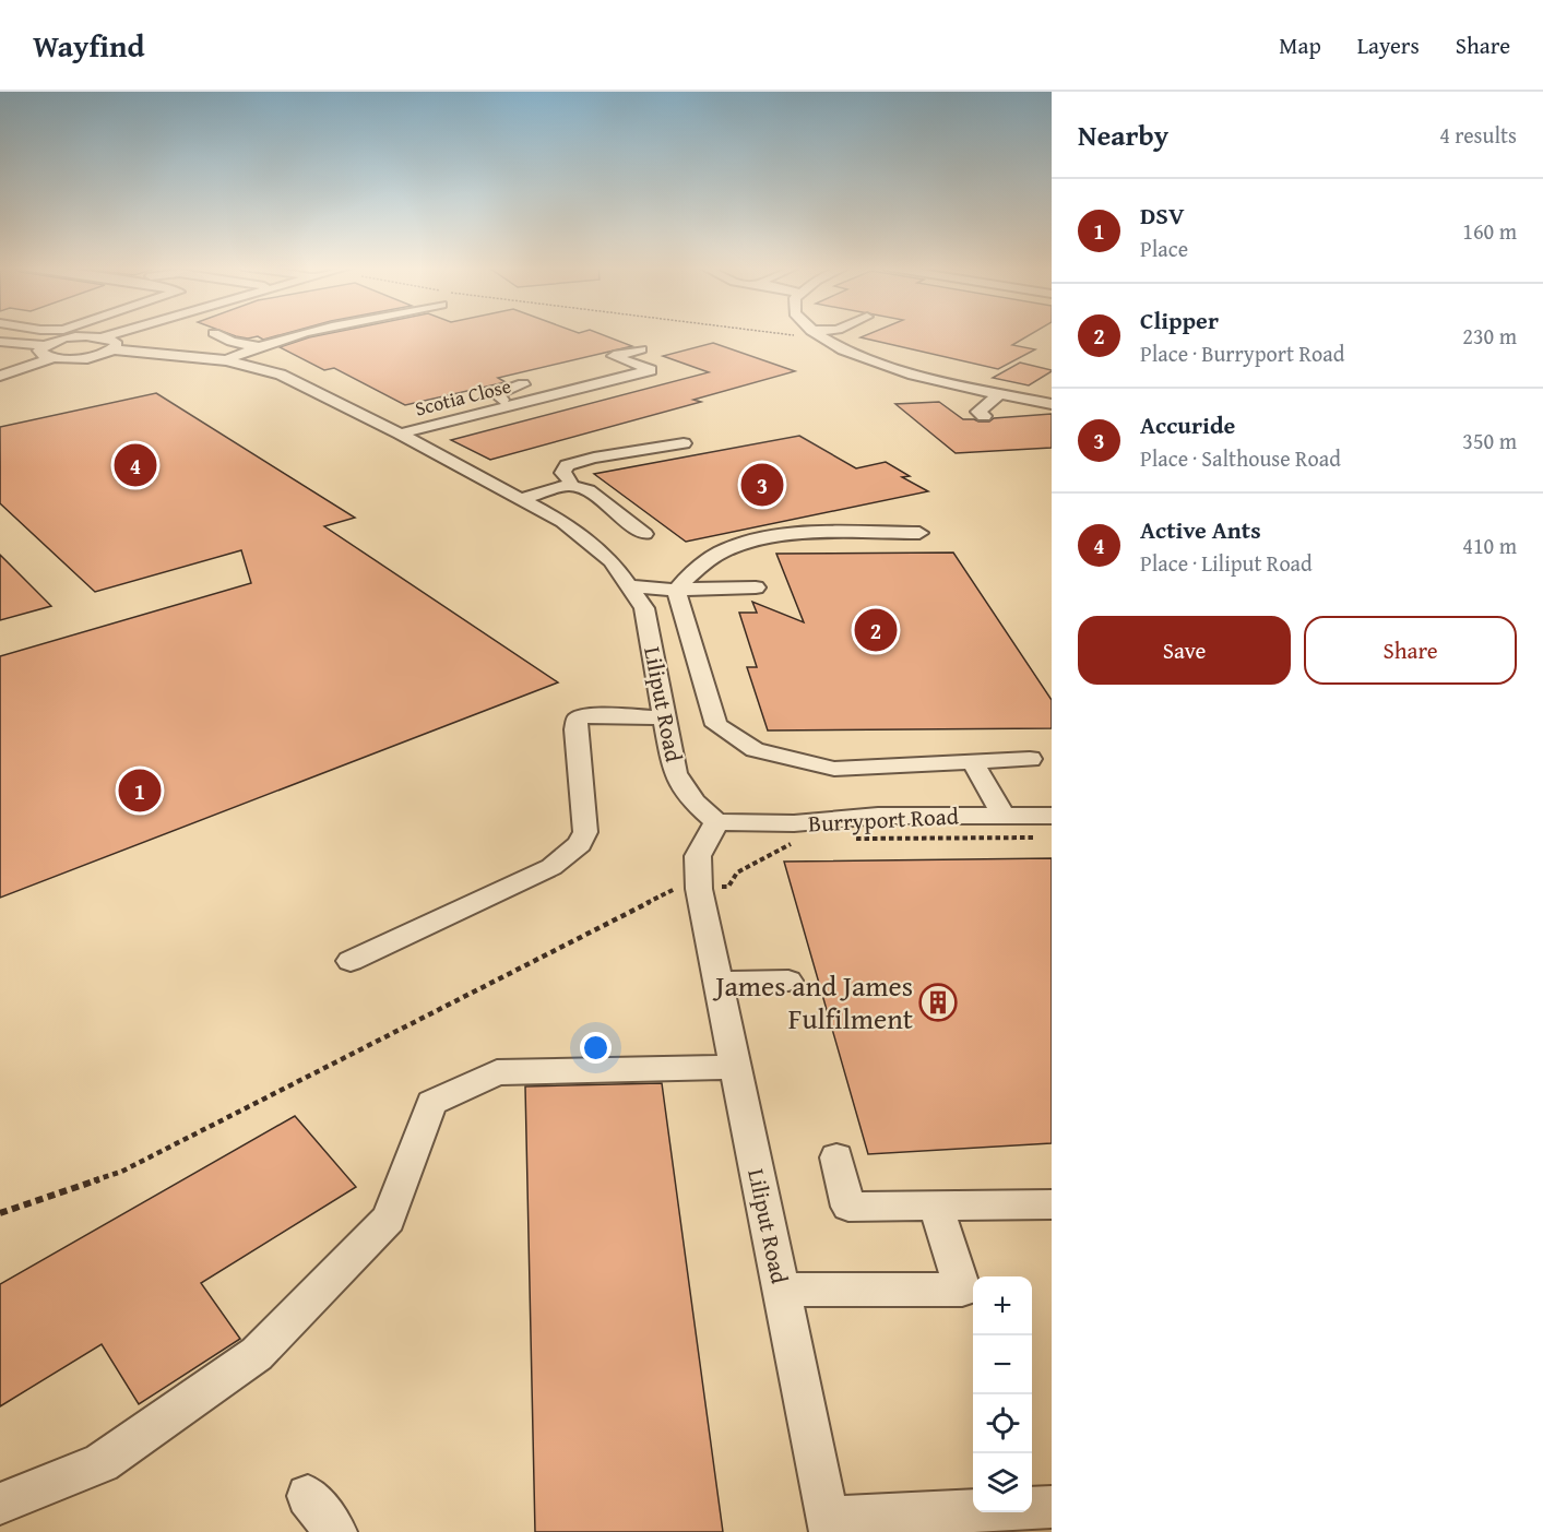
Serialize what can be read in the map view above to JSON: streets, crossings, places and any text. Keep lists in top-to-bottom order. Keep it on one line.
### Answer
{"streets":{"street":["Scotia Close","Liliput Road","Burryport Road"]},"crossings":[["Scotia Close","Liliput Road"],["Liliput Road","Burryport Road"]],"places":{"building":["James and James Fulfilment"]},"page":{"header":"Wayfind","nav":["Map","Layers","Share"],"heading":["Nearby","4 results"],"list":[{"mark":"1","name":"DSV","note":"Place","value":"160 m"},{"mark":"2","name":"Clipper","note":"Place · Burryport Road","value":"230 m"},{"mark":"3","name":"Accuride","note":"Place · Salthouse Road","value":"350 m"},{"mark":"4","name":"Active Ants","note":"Place · Liliput Road","value":"410 m"}],"pins":["4","3","2","1"],"buttons":["Save","Share"],"map_buttons":["+","−"]}}
